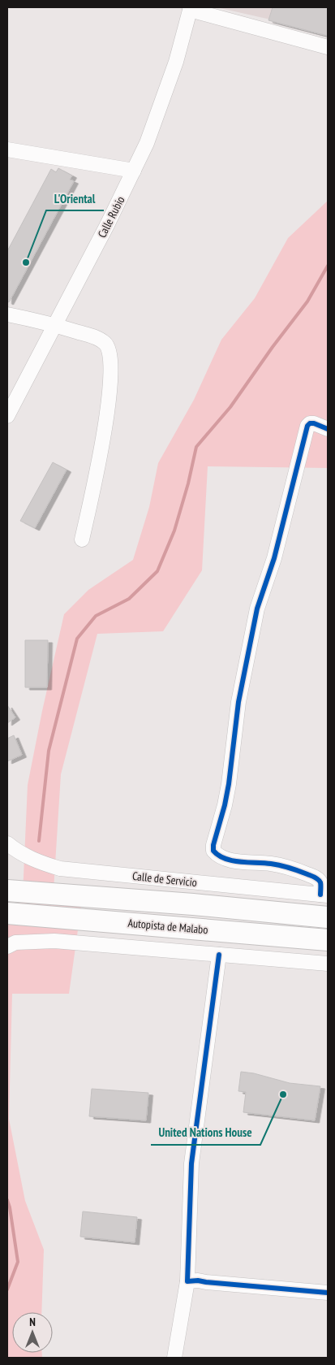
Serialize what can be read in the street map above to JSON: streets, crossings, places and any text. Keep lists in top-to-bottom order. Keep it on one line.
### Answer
{"streets":{"highway":["Autopista de Malabo"],"street":["Calle Rubio","Calle de Servicio"]},"places":["L'Oriental","United Nations House"],"north":"top"}
